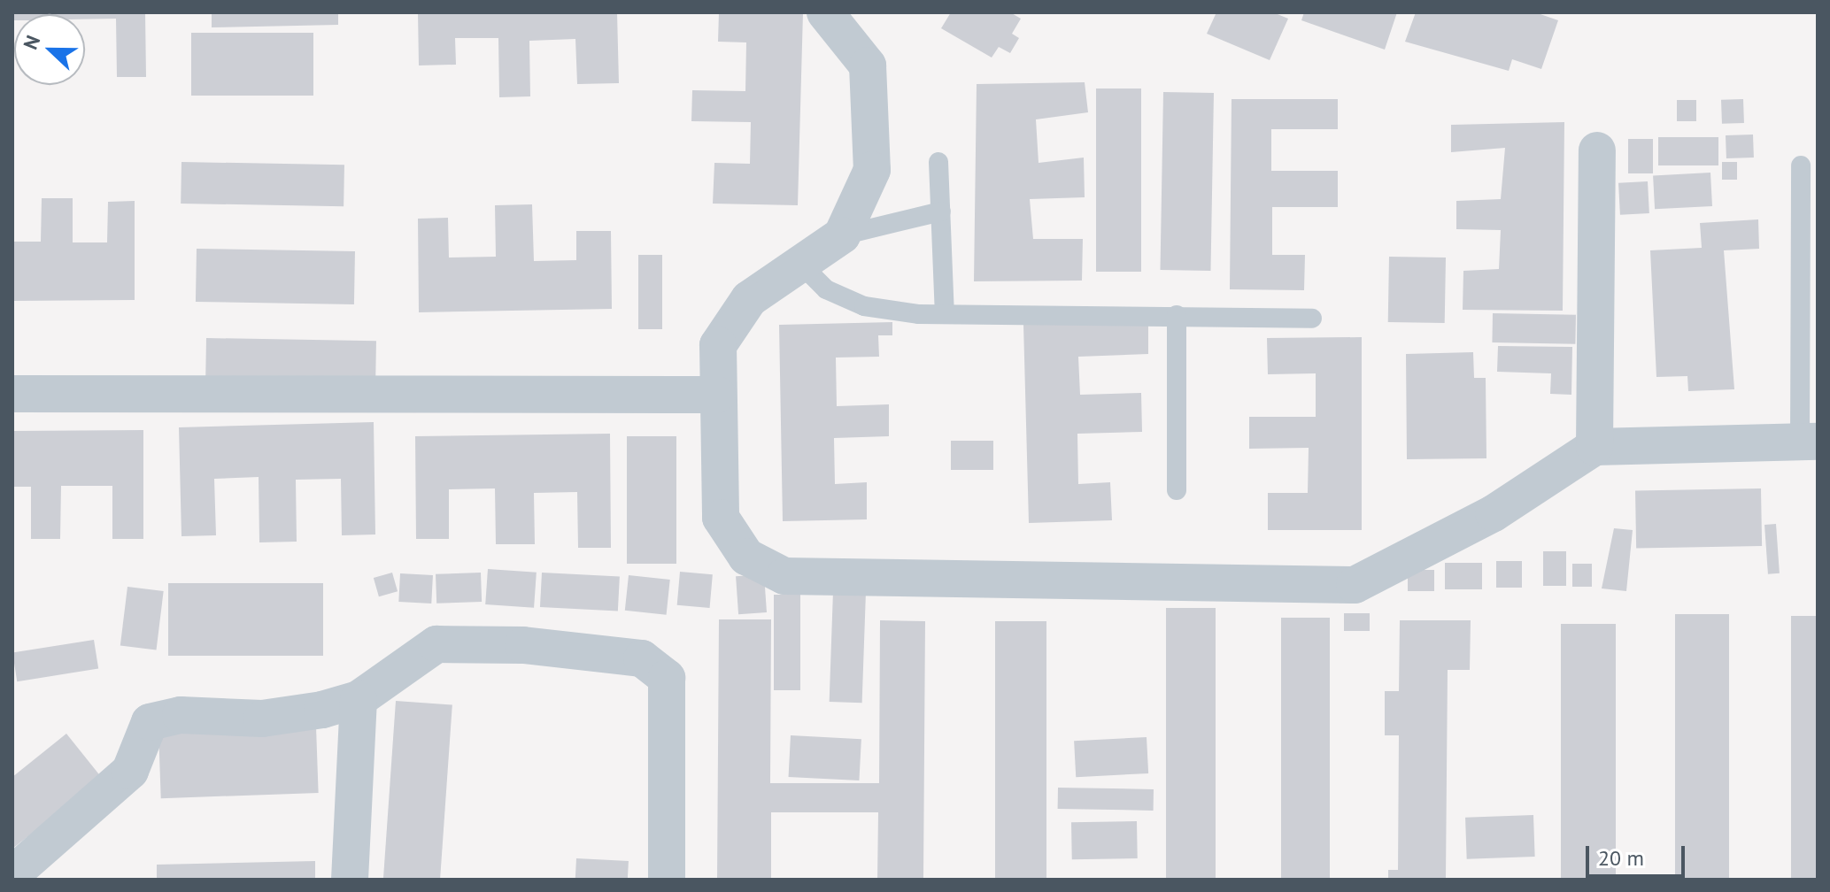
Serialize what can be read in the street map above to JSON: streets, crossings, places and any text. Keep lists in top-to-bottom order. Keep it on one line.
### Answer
{"scale_bar":"20 m","north":"left"}
